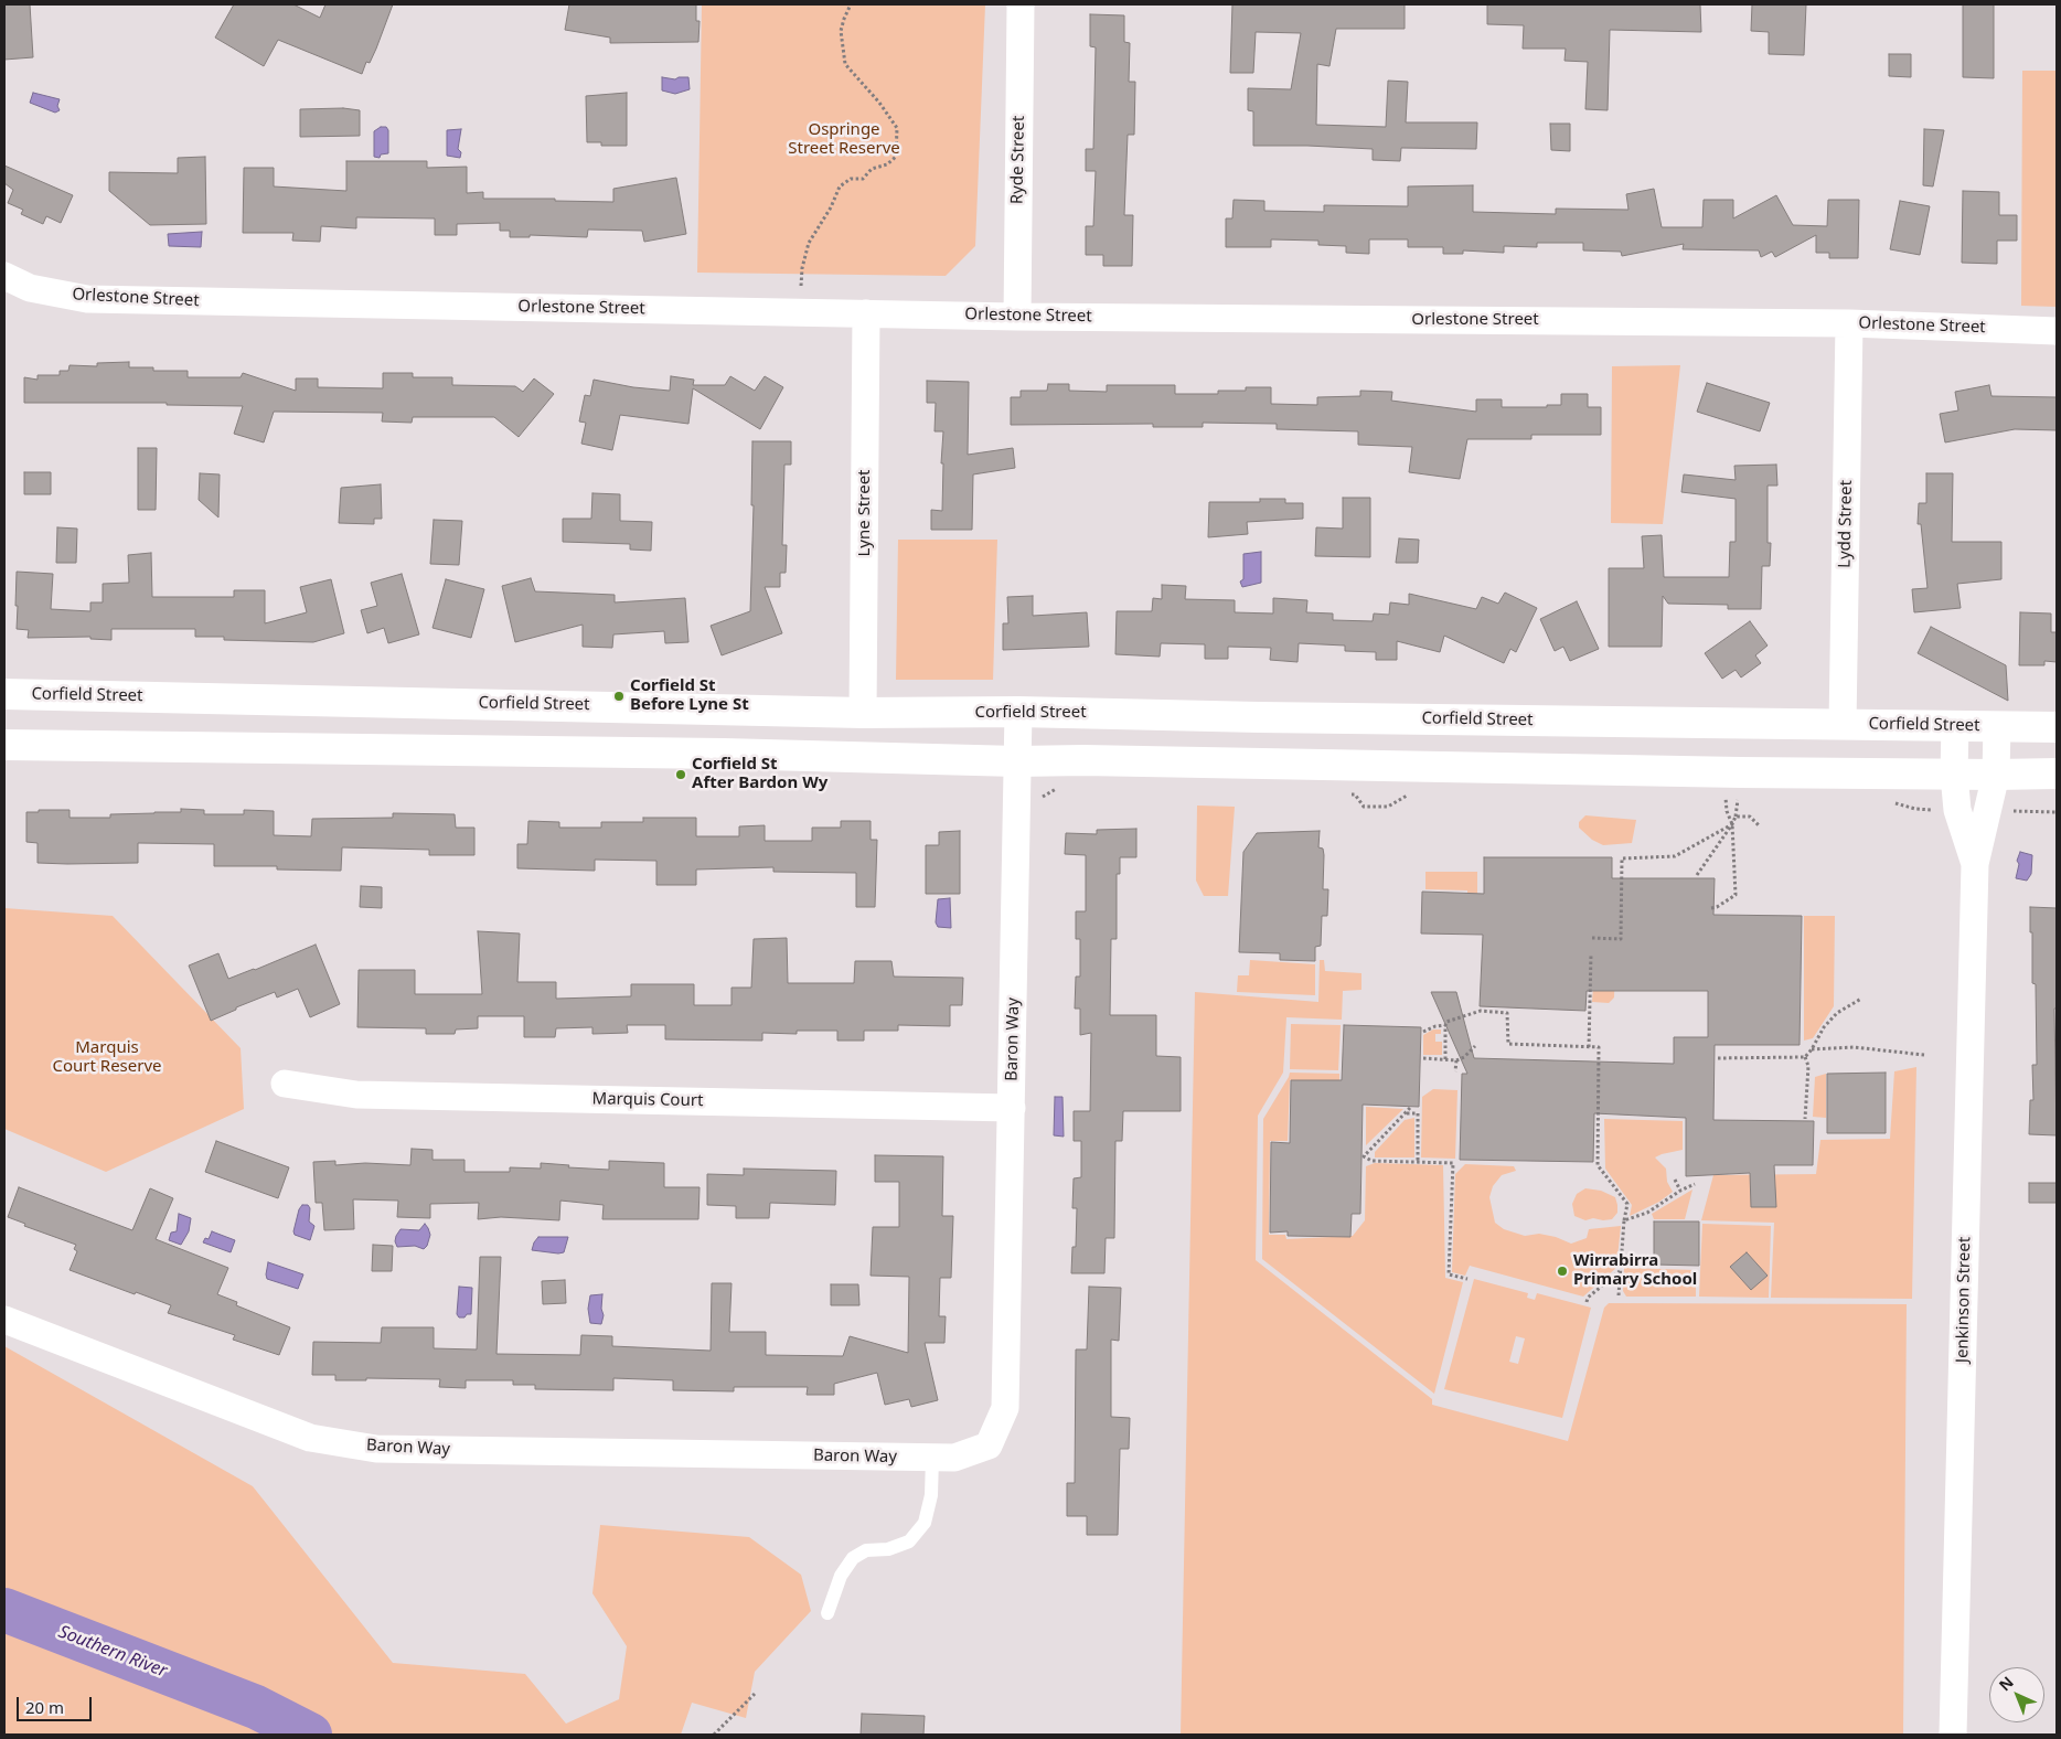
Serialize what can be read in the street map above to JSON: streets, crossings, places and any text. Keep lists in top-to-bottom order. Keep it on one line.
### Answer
{"streets":{"main road":["Corfield Street"],"street":["Ryde Street","Orlestone Street","Lyne Street","Lydd Street","Baron Way","Marquis Court","Jenkinson Street"]},"crossings":[["Ryde Street","Orlestone Street"],["Orlestone Street","Lyne Street"],["Orlestone Street","Lydd Street"],["Lyne Street","Corfield Street"],["Lydd Street","Corfield Street"],["Corfield Street","Baron Way"],["Corfield Street","Jenkinson Street"],["Baron Way","Marquis Court"]],"water":["Southern River"],"parks":["Ospringe Street Reserve","Marquis Court Reserve"],"places":["Corfield St Before Lyne St","Corfield St After Bardon Wy","Wirrabirra Primary School"],"scale_bar":"20 m","north":"top left"}
